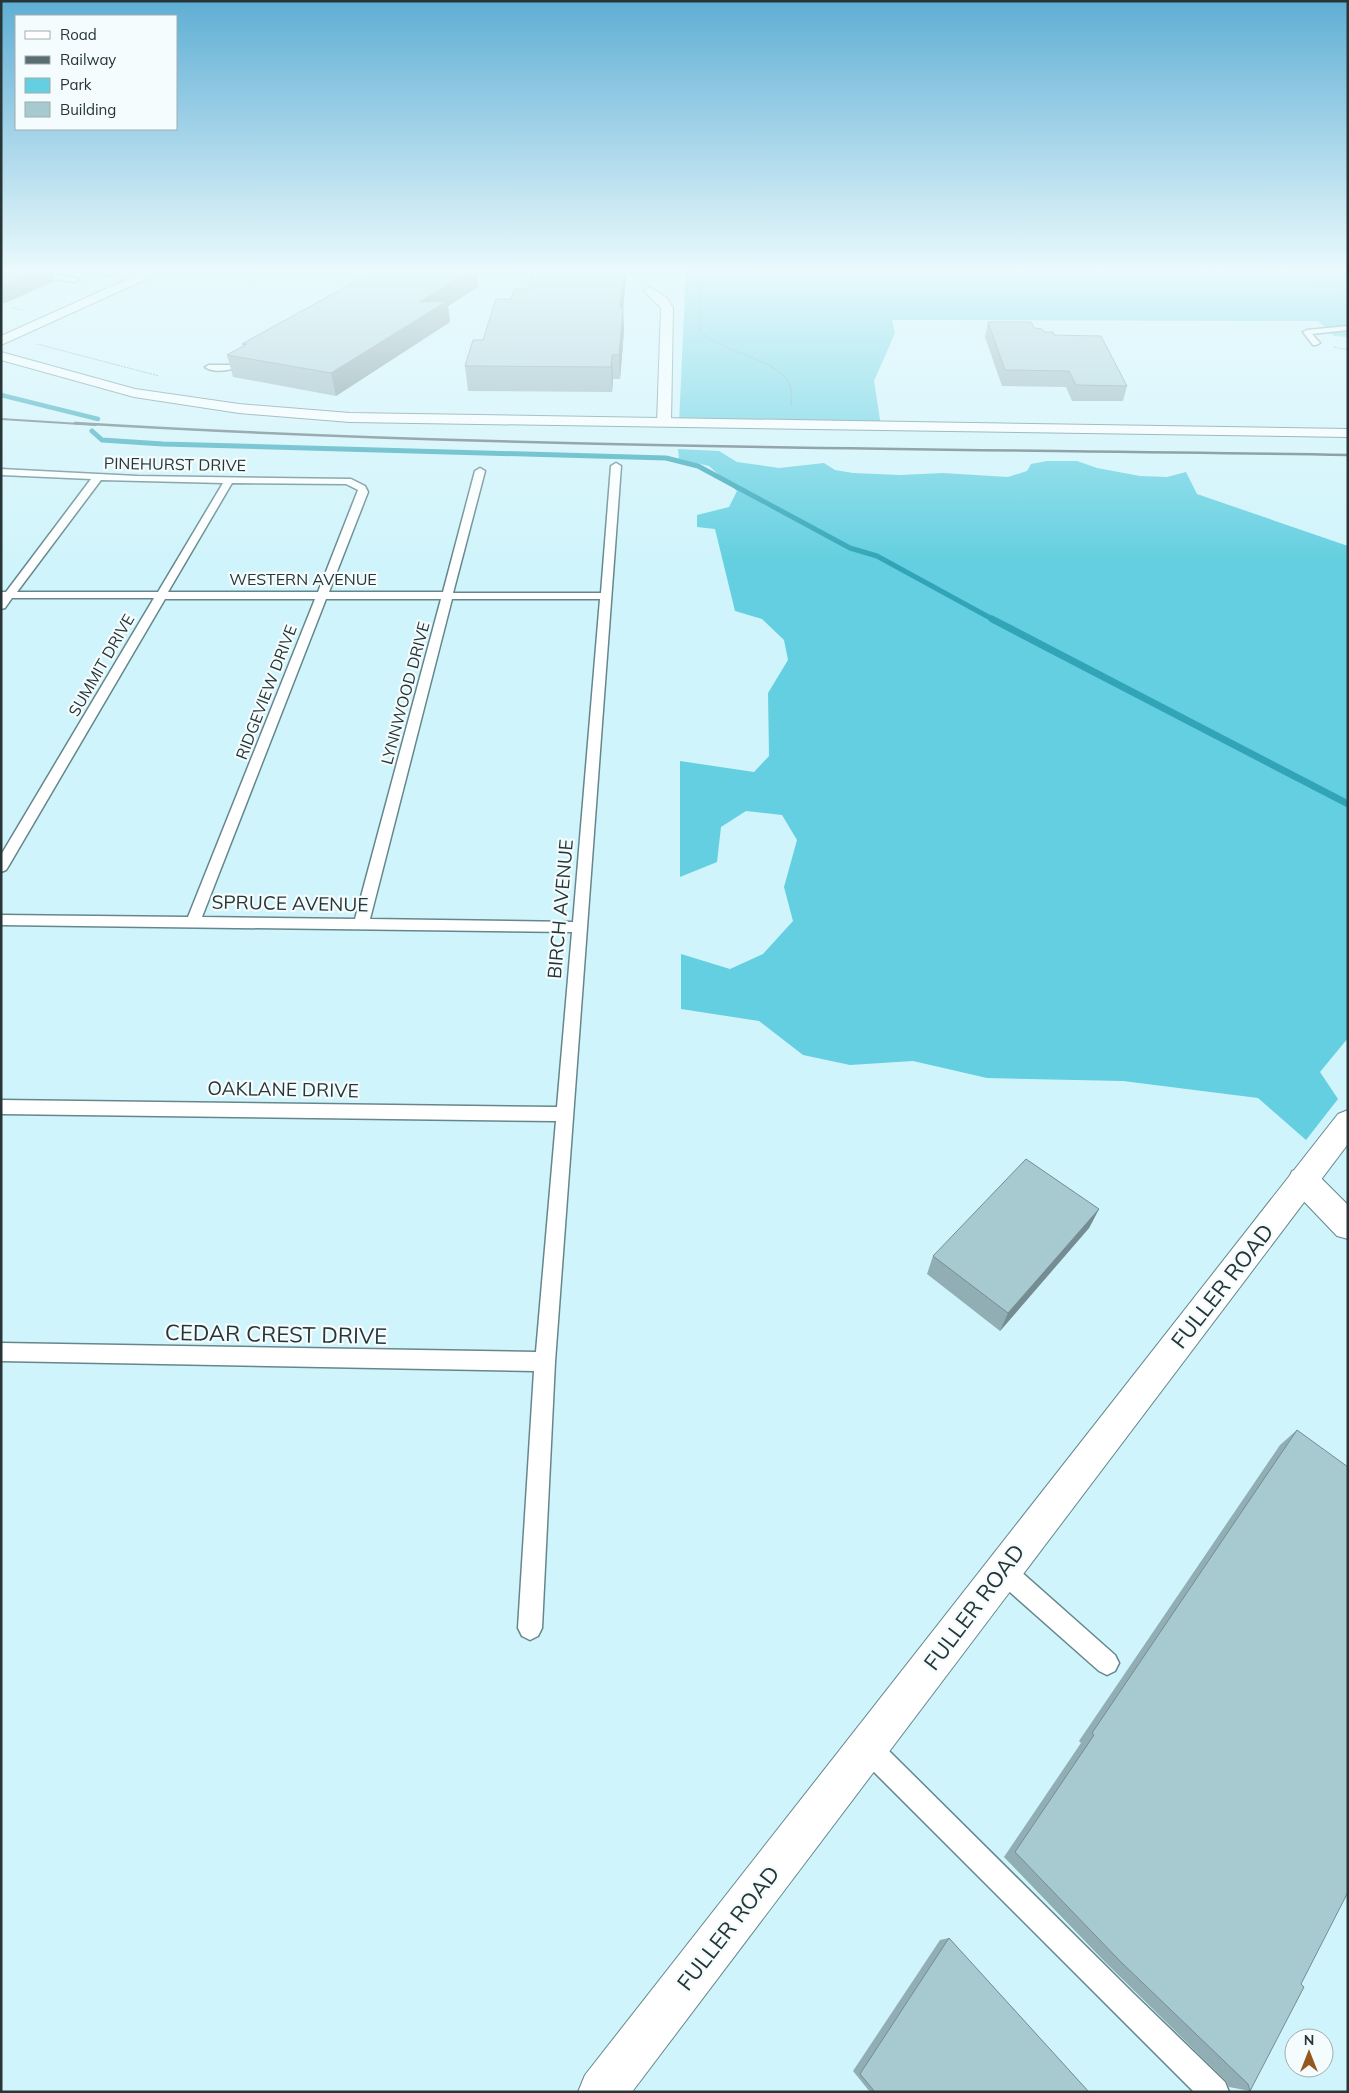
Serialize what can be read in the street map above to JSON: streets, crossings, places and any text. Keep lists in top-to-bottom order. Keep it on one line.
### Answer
{"streets":{"main road":["FULLER ROAD"],"lane":["PINEHURST DRIVE","WESTERN AVENUE","SUMMIT DRIVE","RIDGEVIEW DRIVE","LYNNWOOD DRIVE","SPRUCE AVENUE","BIRCH AVENUE","OAKLANE DRIVE","CEDAR CREST DRIVE"]},"crossings":[["PINEHURST DRIVE","SUMMIT DRIVE"],["PINEHURST DRIVE","RIDGEVIEW DRIVE"],["WESTERN AVENUE","SUMMIT DRIVE"],["WESTERN AVENUE","RIDGEVIEW DRIVE"],["WESTERN AVENUE","LYNNWOOD DRIVE"],["WESTERN AVENUE","BIRCH AVENUE"],["RIDGEVIEW DRIVE","SPRUCE AVENUE"],["LYNNWOOD DRIVE","SPRUCE AVENUE"],["SPRUCE AVENUE","BIRCH AVENUE"],["BIRCH AVENUE","OAKLANE DRIVE"],["BIRCH AVENUE","CEDAR CREST DRIVE"]],"legend":["Road","Railway","Park","Building"],"north":"top"}
